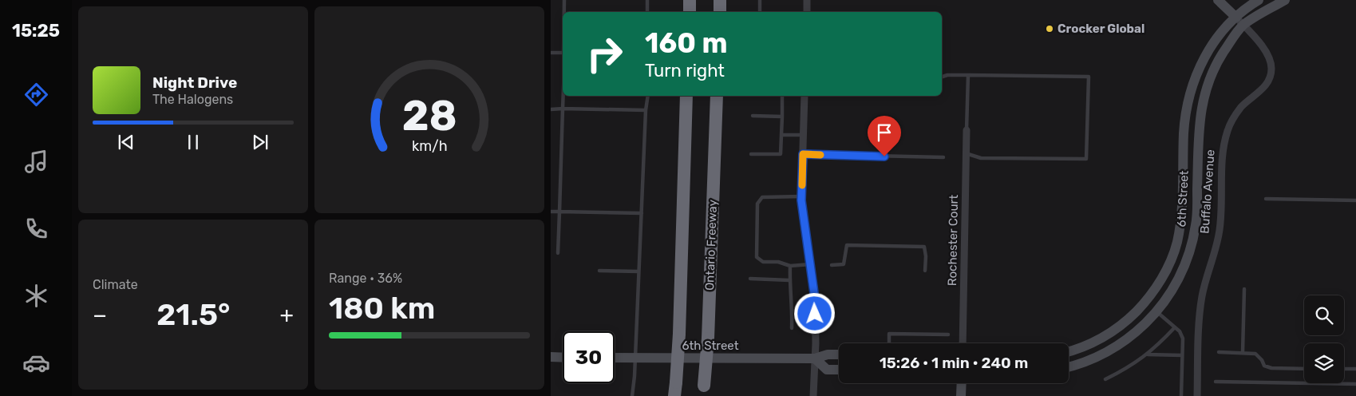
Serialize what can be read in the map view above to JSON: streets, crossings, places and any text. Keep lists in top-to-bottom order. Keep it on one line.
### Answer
{"streets":{"highway":["Ontario Freeway"],"main road":["Buffalo Avenue","6th Street"],"street":["Rochester Court"]},"crossings":[["Buffalo Avenue","6th Street"]],"places":["Crocker Global"],"page":{"tabs":"15:25","turn":["160 m","Turn right"],"song":["Night Drive","The Halogens"],"tile":["Climate",["Range · 36%","180 km"]],"heat":["−","21.5°","+"],"limit":"30","trip":"15:26 · 1 min · 240 m","gauge":["28","km/h"]}}
